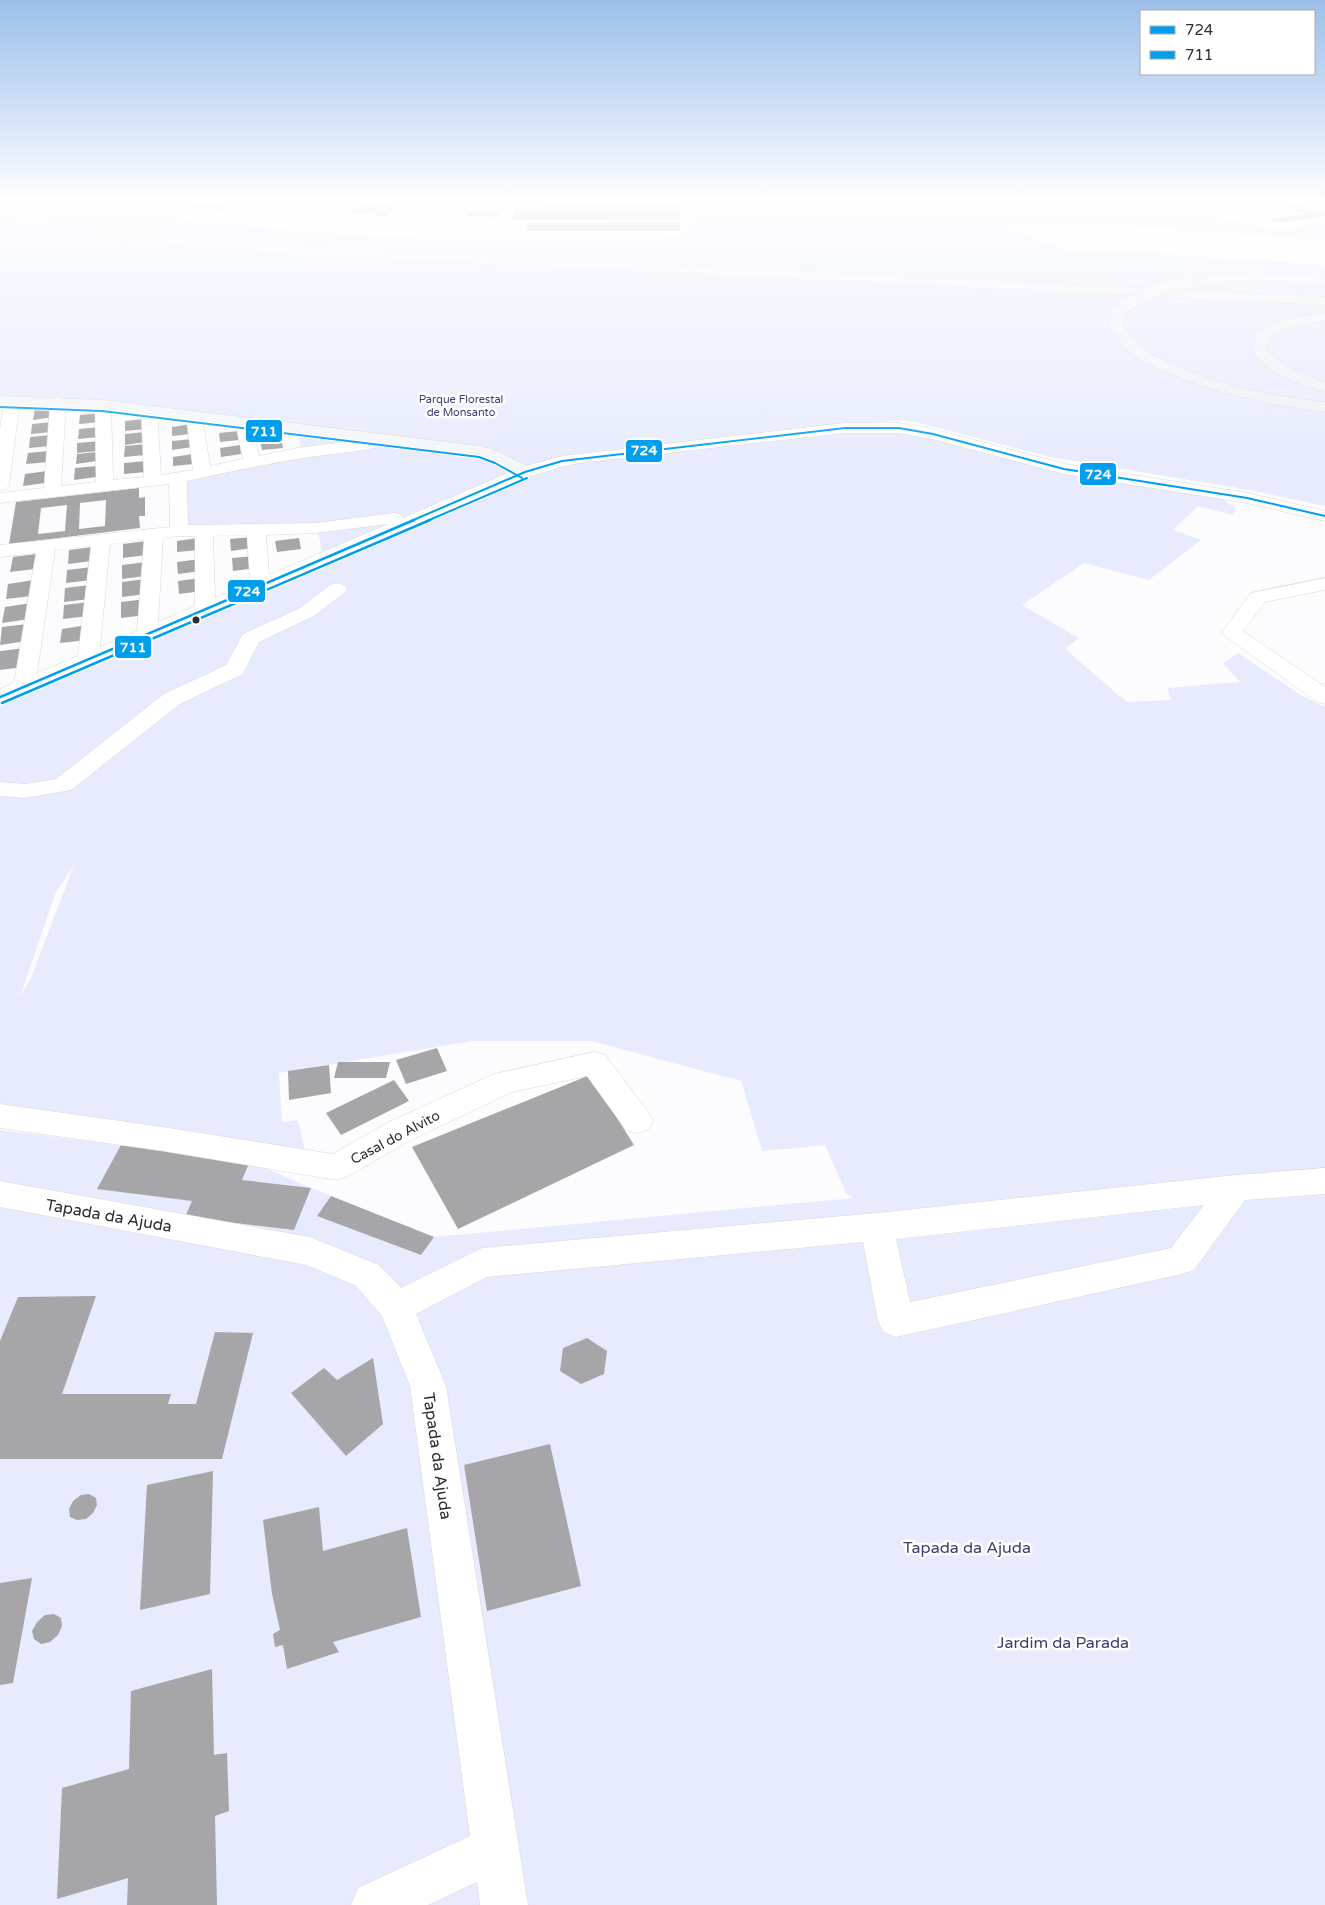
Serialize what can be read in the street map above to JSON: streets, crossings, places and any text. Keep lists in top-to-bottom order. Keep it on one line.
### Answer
{"streets":{"street":["Casal do Alvito","Tapada da Ajuda"]},"parks":["Parque Florestal de Monsanto","Tapada da Ajuda","Jardim da Parada"],"lines":["transit line 711","transit line 724"],"legend":["724","711"]}
